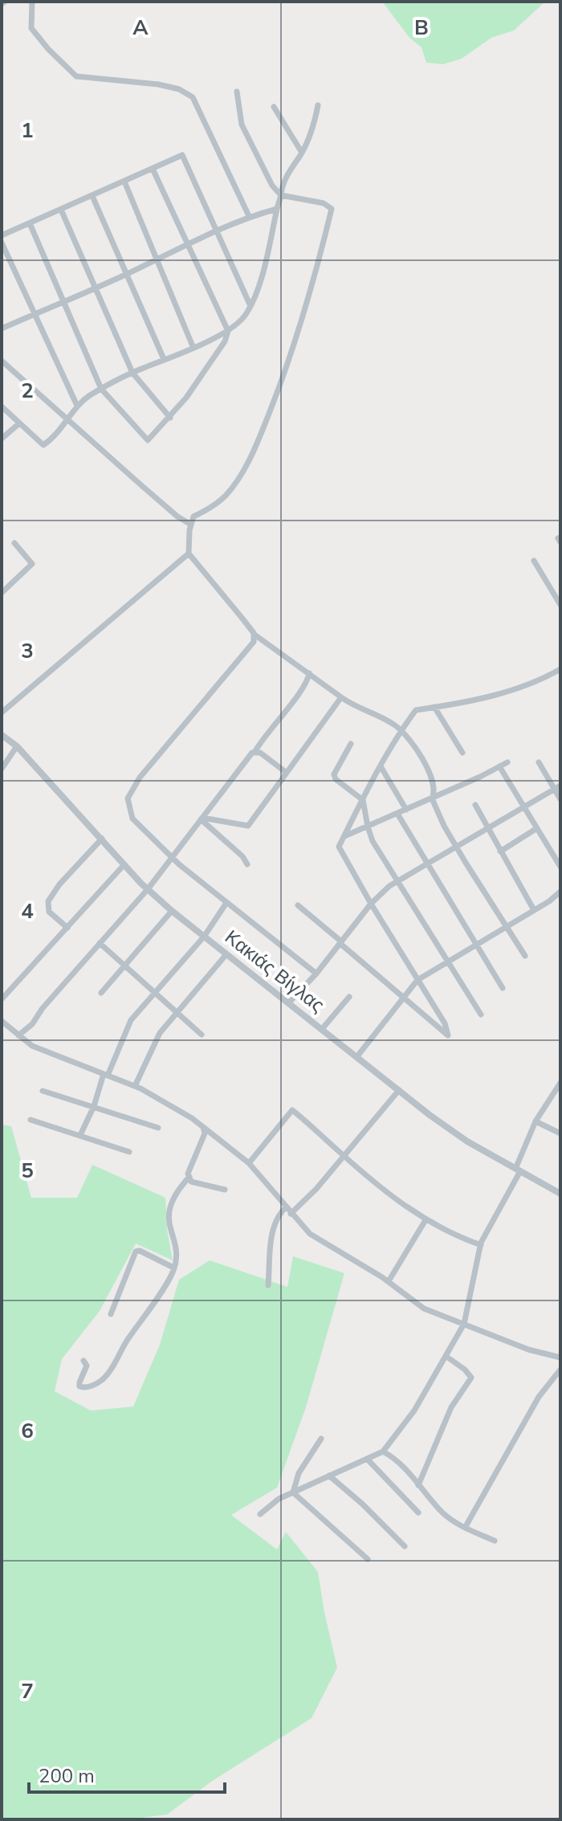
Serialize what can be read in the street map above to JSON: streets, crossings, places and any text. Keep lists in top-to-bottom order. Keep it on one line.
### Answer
{"streets":{"street":["Κακιάς Βίγλας"]},"scale_bar":"200 m","grid":{"columns":["A","B"],"rows":["1","2","3","4","5","6","7"]}}
